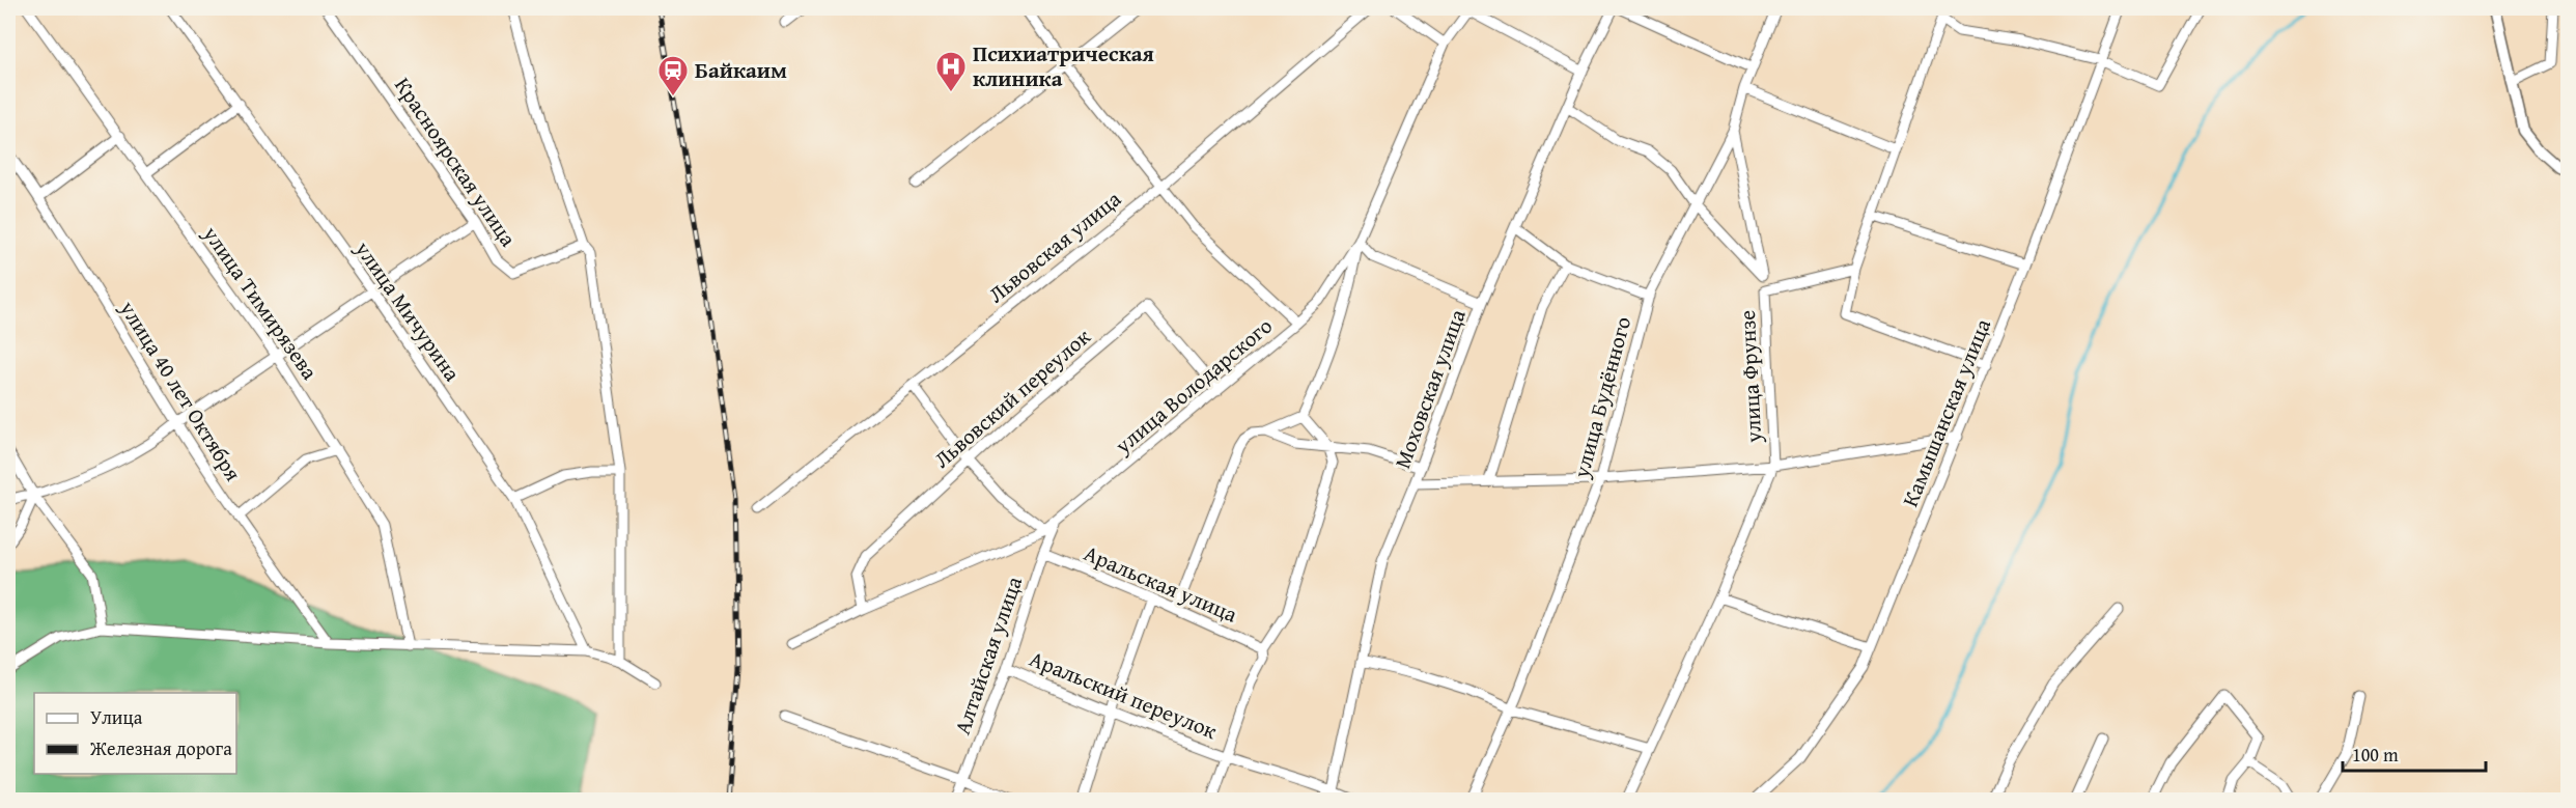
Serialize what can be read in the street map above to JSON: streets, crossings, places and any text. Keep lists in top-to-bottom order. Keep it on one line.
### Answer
{"streets":{"street":["Красноярская улица","Львовская улица","улица Тимирязева","улица Мичурина","улица Фрунзе","улица Володарского","Моховская улица","улица 40 лет Октября","улица Будённого","Львовский переулок","Камышанская улица","Аральская улица","Алтайская улица","Аральский переулок"]},"crossings":[["улица Володарского","Львовский переулок"],["улица Володарского","Алтайская улица"],["Моховская улица","Аральский переулок"],["Аральская улица","Алтайская улица"],["Алтайская улица","Аральский переулок"]],"places":{"hospital":["Психиатрическая клиника"],"station":["Байкаим"]},"legend":["Улица","Железная дорога"],"scale_bar":"100 m"}
